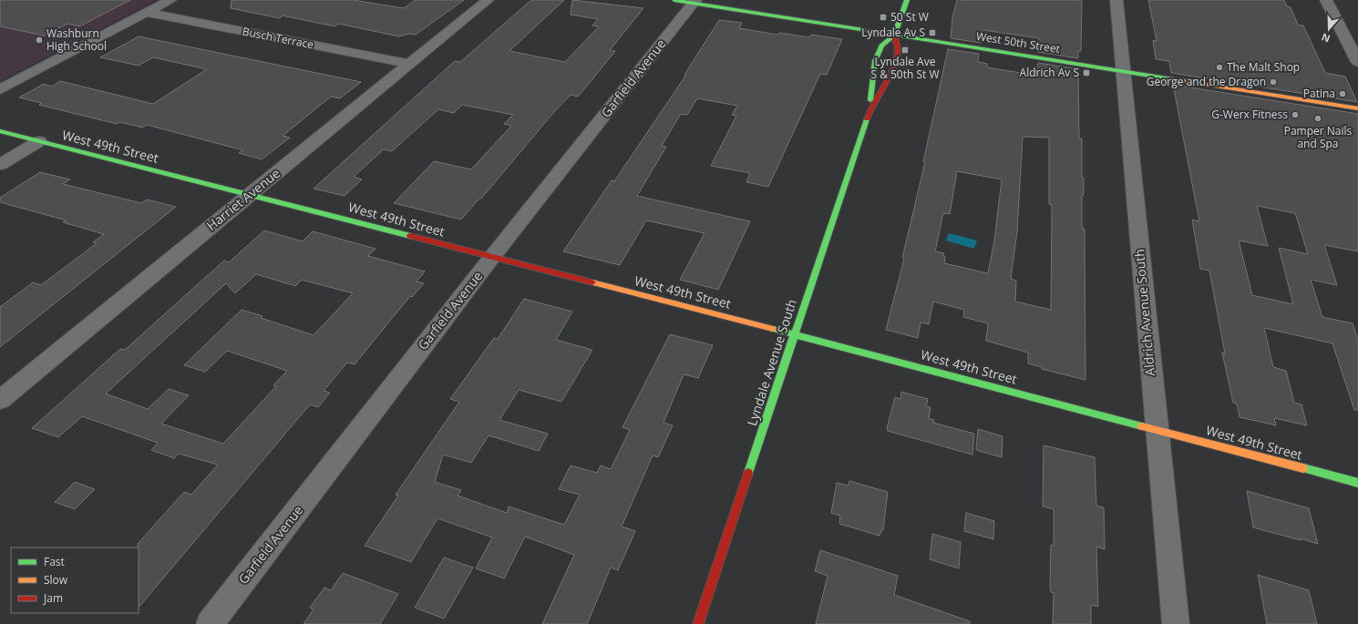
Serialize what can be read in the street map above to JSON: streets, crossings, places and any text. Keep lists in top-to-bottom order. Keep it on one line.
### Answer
{"streets":{"main road":["West 50th Street","West 49th Street","Lyndale Avenue South"],"street":["Busch Terrace","Garfield Avenue","Harriet Avenue","Aldrich Avenue South"]},"crossings":[["Busch Terrace","Harriet Avenue"],["West 50th Street","Garfield Avenue"],["West 50th Street","Aldrich Avenue South"],["West 50th Street","Lyndale Avenue South"],["Garfield Avenue","West 49th Street"],["West 49th Street","Harriet Avenue"],["West 49th Street","Aldrich Avenue South"],["West 49th Street","Lyndale Avenue South"]],"places":{"transit":["50 St W","Lyndale Av S","Lyndale Ave S & 50th St W","Aldrich Av S"],"other":["Washburn High School","The Malt Shop","George and the Dragon","Patina","G-Werx Fitness","Pamper Nails and Spa"]},"legend":["Fast","Slow","Jam"],"north":"bottom"}
